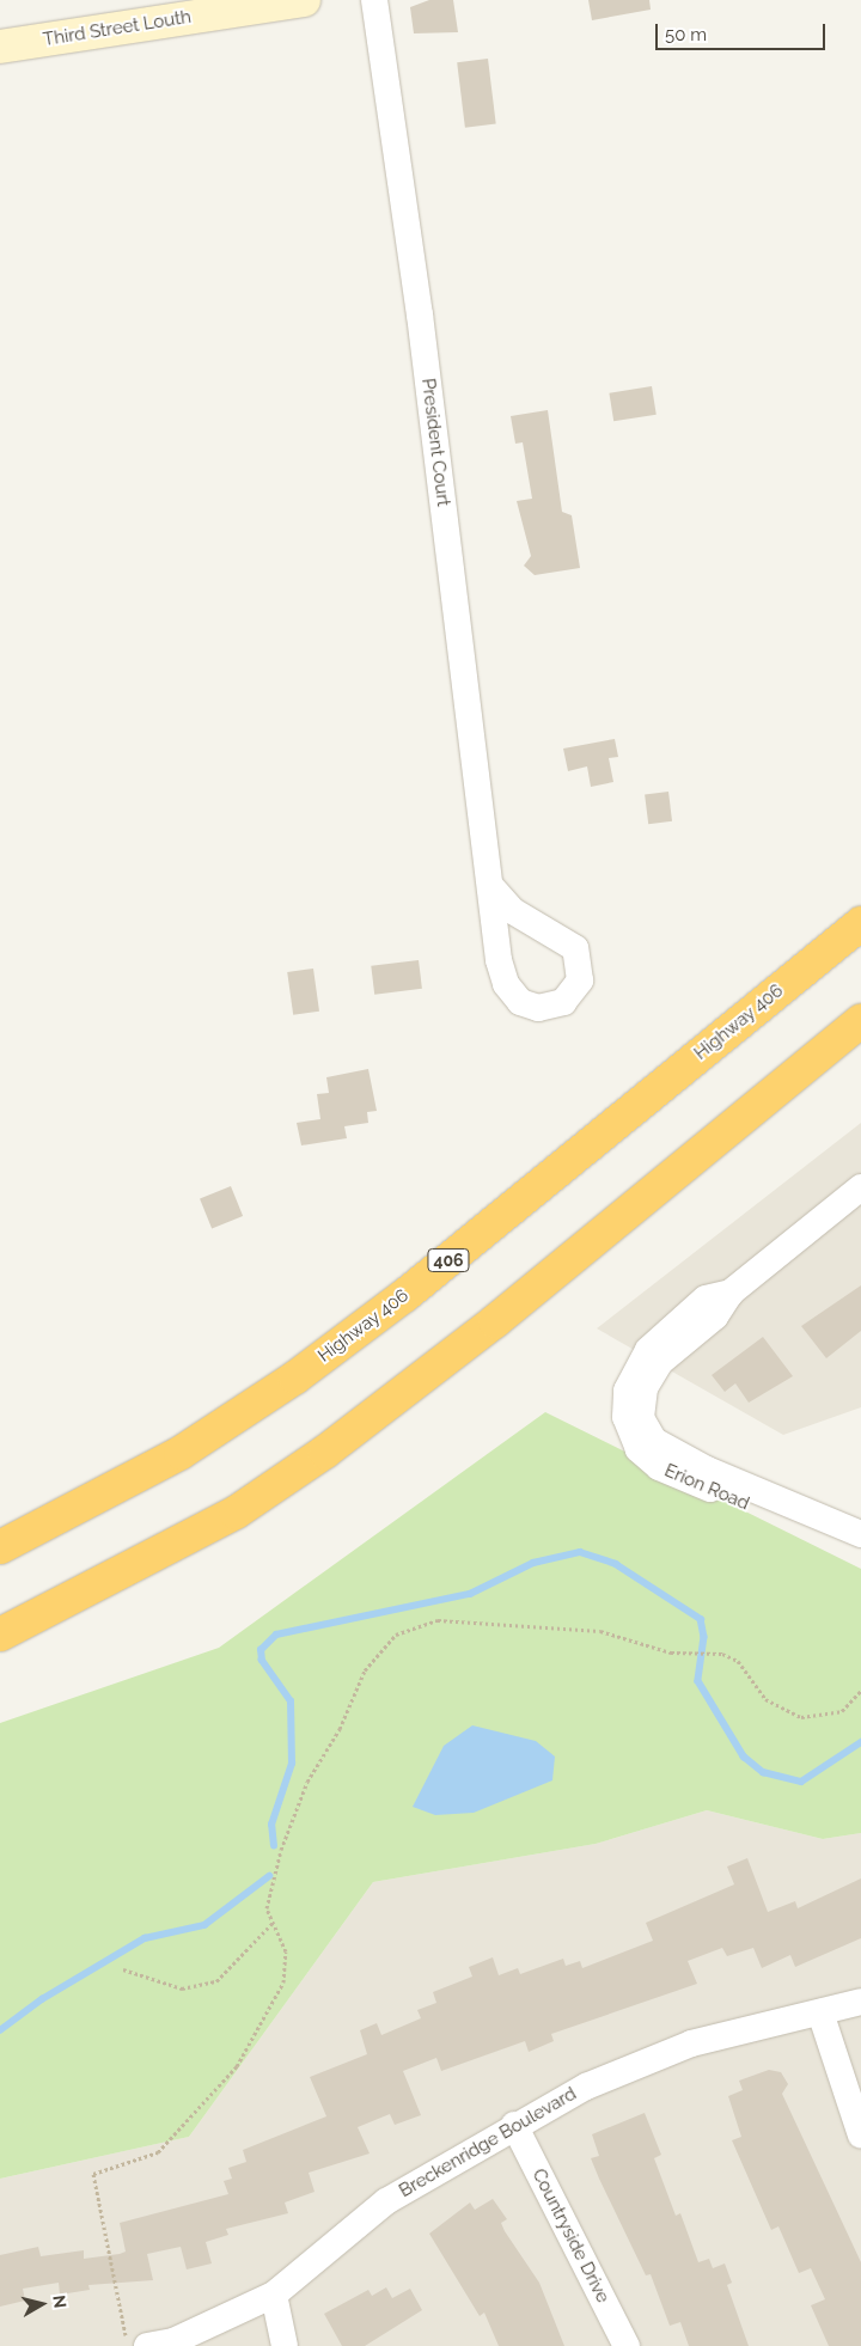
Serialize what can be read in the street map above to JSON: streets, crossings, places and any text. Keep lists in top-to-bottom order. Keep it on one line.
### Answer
{"streets":{"highway":["Highway 406","406"],"street":["Third Street Louth","President Court","Erion Road","Breckenridge Boulevard","Countryside Drive"]},"crossings":[["Breckenridge Boulevard","Countryside Drive"]],"scale_bar":"50 m","north":"right"}
